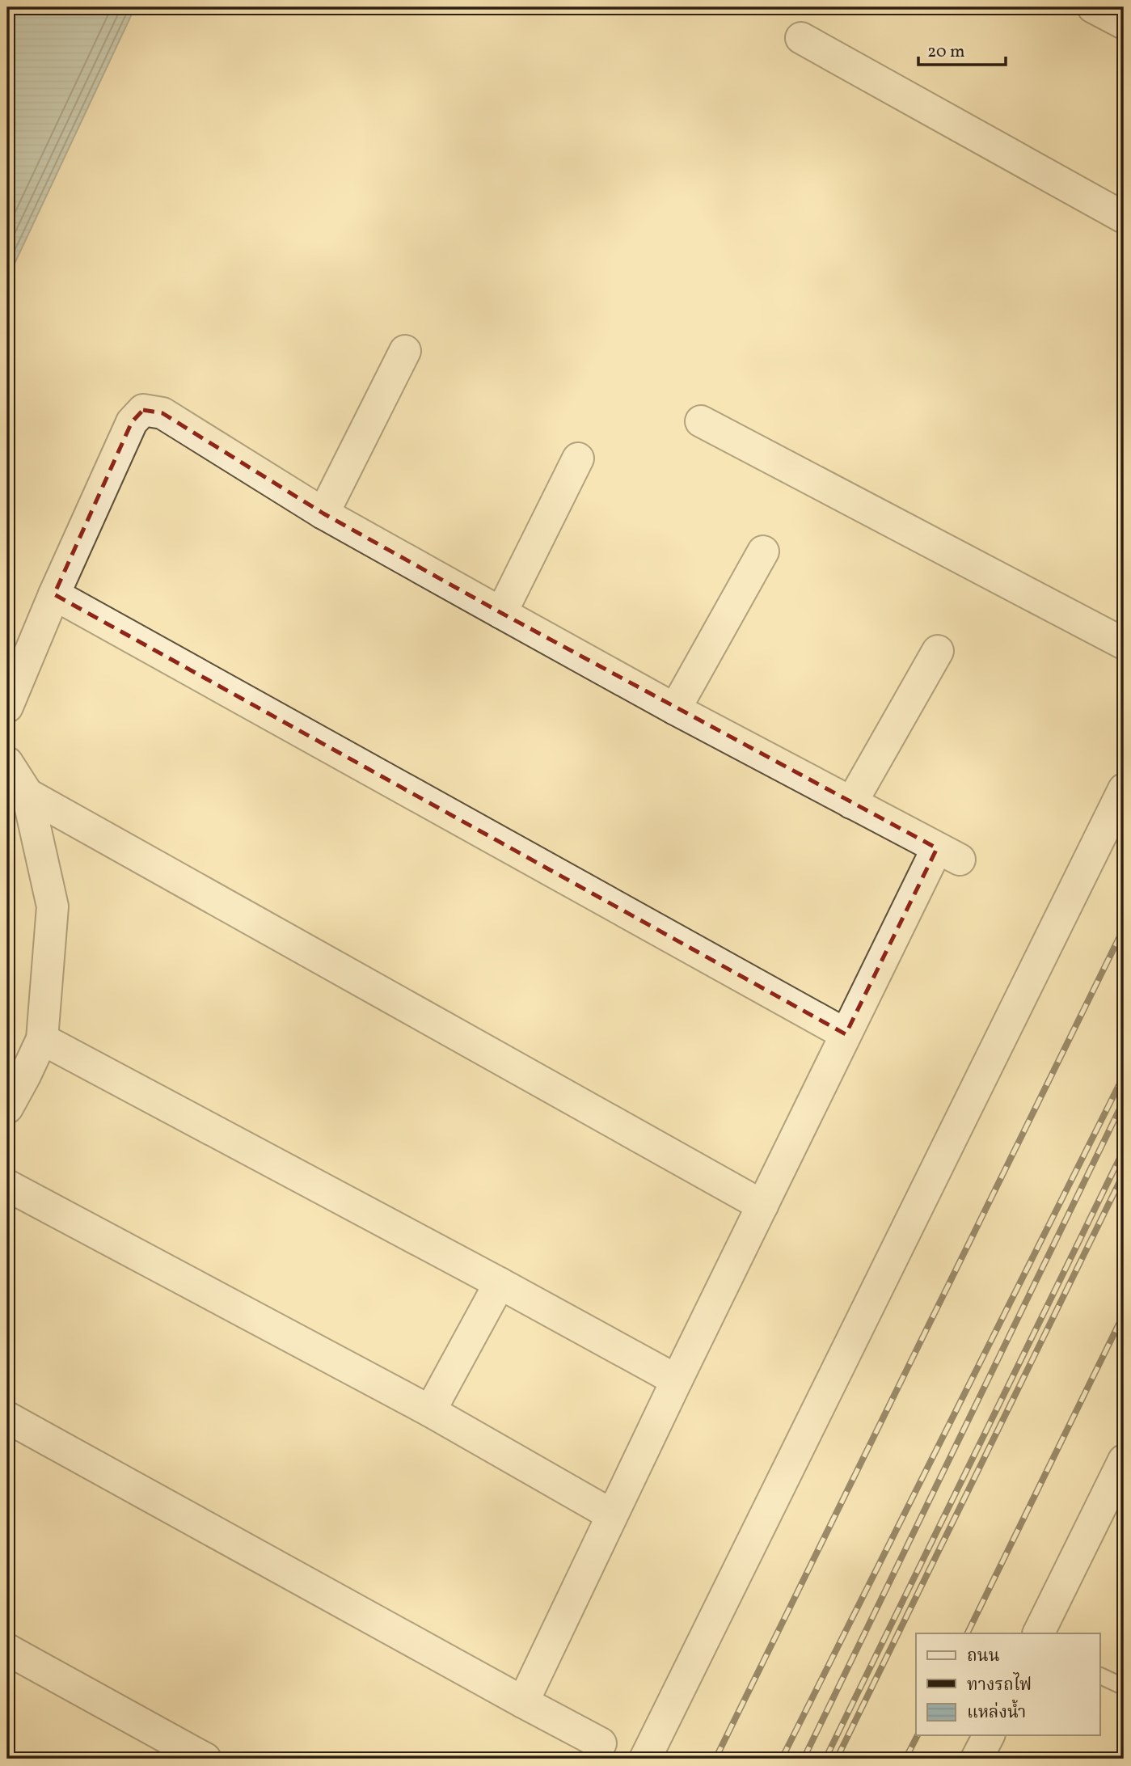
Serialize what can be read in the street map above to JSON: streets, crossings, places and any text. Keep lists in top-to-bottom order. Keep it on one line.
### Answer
{"legend":["ถนน","ทางรถไฟ","แหล่งน้ำ"],"scale_bar":"20 m"}
